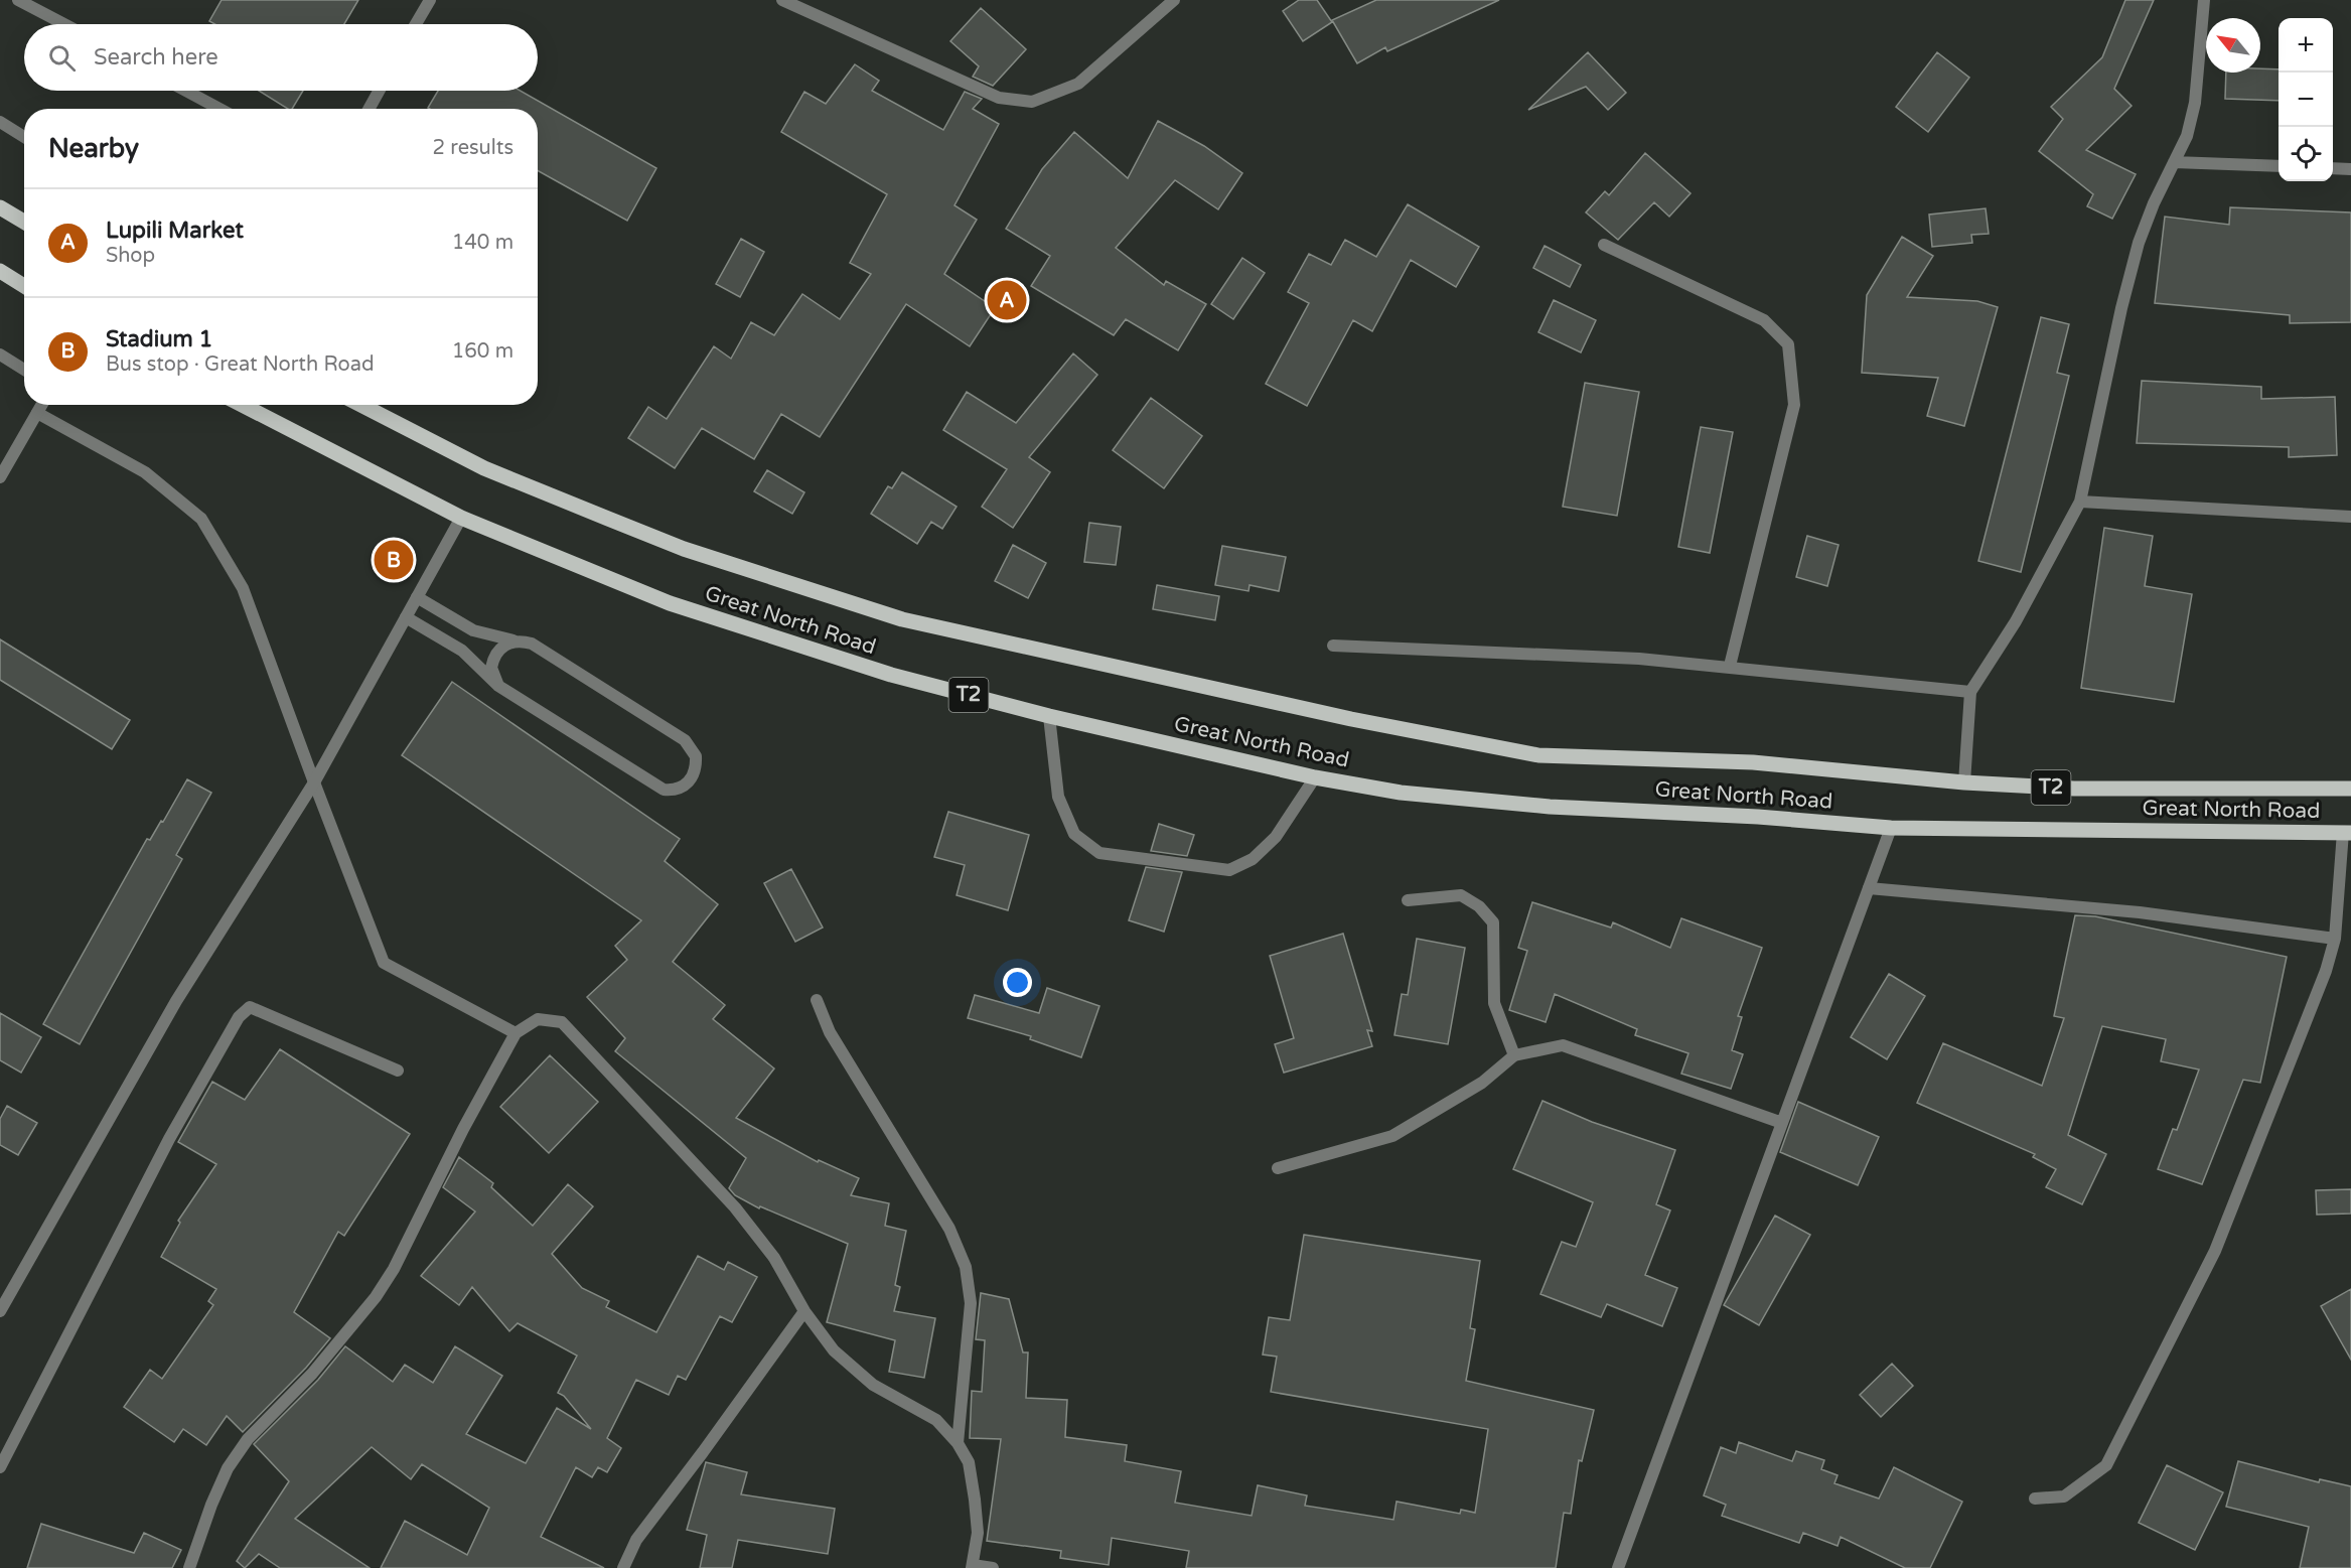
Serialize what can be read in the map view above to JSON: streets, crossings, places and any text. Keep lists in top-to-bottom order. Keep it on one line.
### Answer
{"streets":{"main road":["Great North Road","T2"]},"north":"top left","page":{"map_buttons":["+","−"],"search":"Search here","heading":["Nearby","2 results"],"list":[{"mark":"A","name":"Lupili Market","note":"Shop","value":"140 m"},{"mark":"B","name":"Stadium 1","note":"Bus stop · Great North Road","value":"160 m"}],"pins":["A","B"]}}
